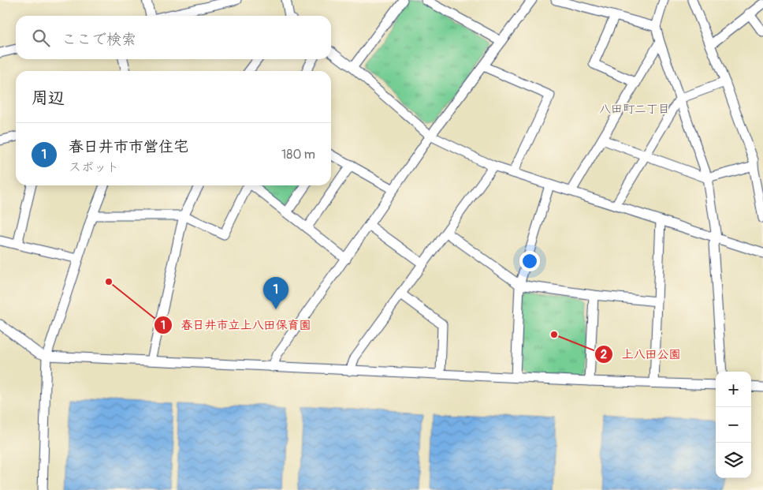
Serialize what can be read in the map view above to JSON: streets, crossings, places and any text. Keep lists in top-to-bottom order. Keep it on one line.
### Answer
{"districts":["八田町二丁目"],"places":["春日井市立上八田保育園","上八田公園"],"page":{"search":"ここで検索","heading":"周辺","list":[{"mark":"1","name":"春日井市市営住宅","note":"スポット","value":"180 m"}],"pins":"1","map_buttons":["+","−"]}}
